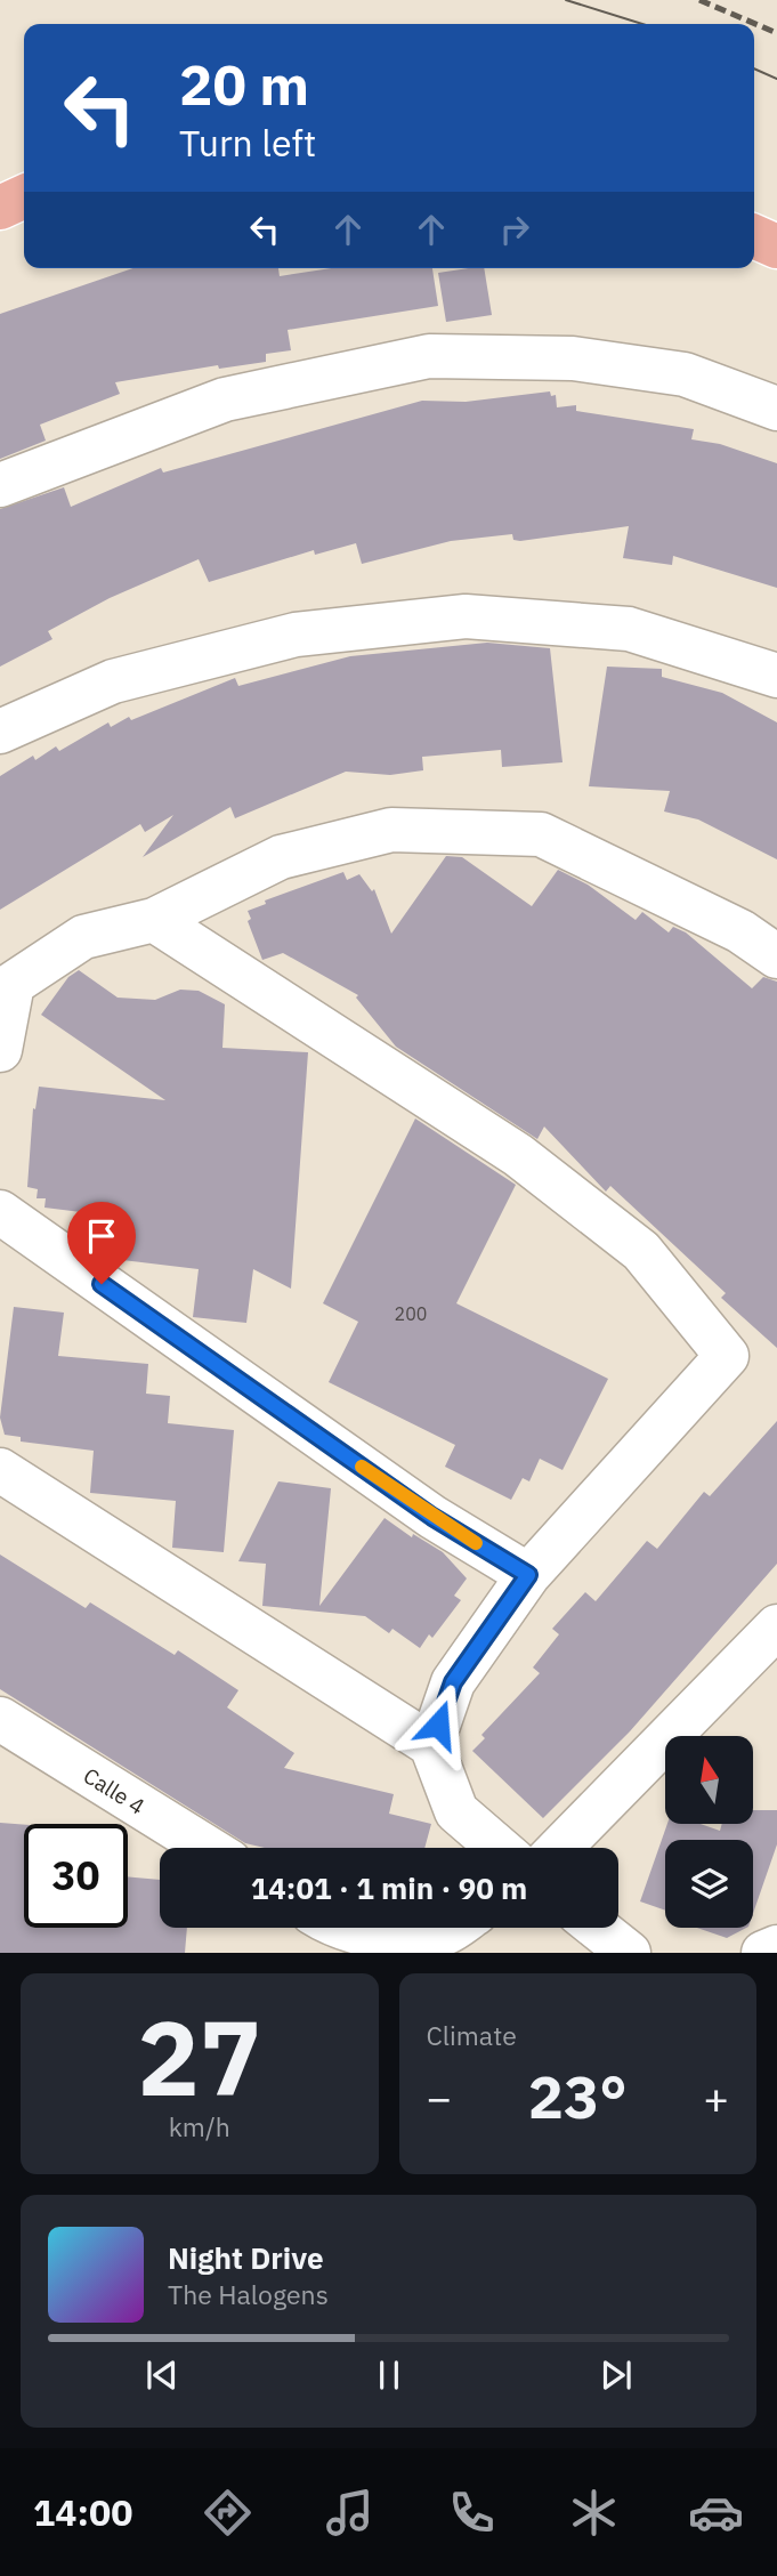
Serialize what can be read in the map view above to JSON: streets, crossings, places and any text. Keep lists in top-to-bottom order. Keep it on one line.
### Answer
{"streets":{"street":["Calle 4"]},"house_numbers":["200"],"north":"top","page":{"turn":["20 m","Turn left"],"limit":"30","trip":"14:01 · 1 min · 90 m","tile":[["27","km/h"],"Climate"],"heat":["−","23°","+"],"song":["Night Drive","The Halogens"],"tabs":"14:00"}}
